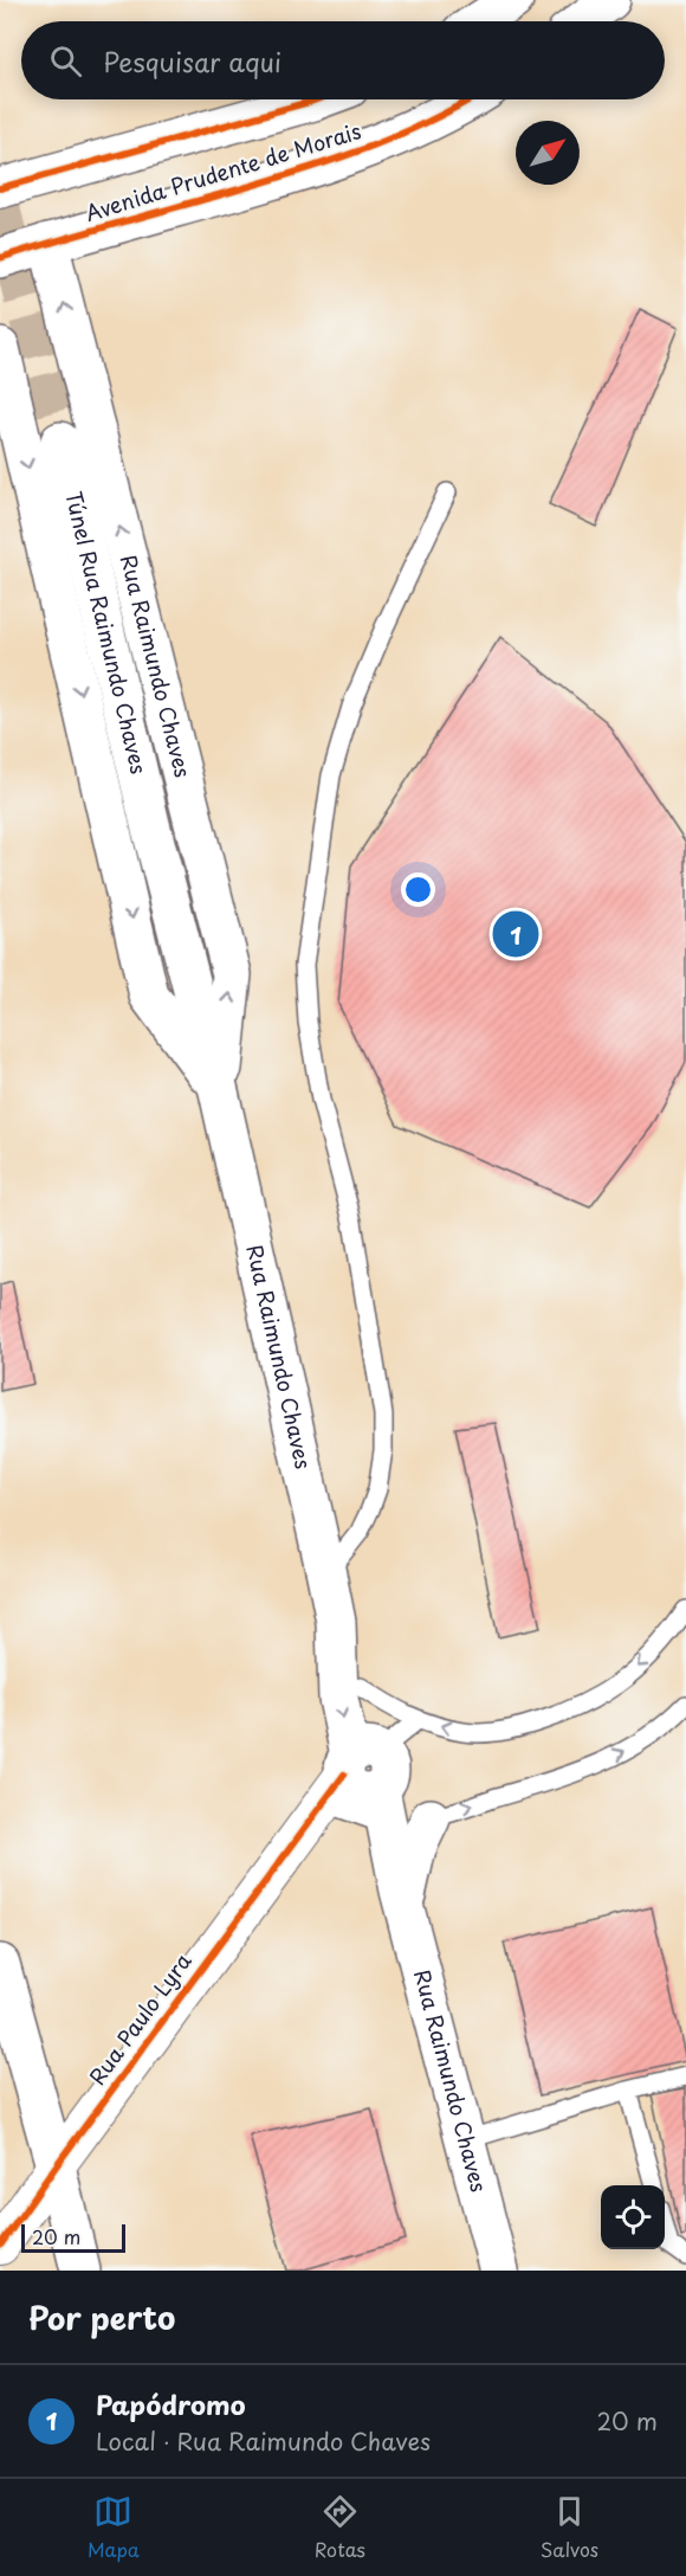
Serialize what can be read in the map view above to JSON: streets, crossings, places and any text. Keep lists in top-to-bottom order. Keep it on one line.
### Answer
{"streets":{"main road":["Avenida Prudente de Morais","Túnel Rua Raimundo Chaves","Rua Raimundo Chaves"],"street":["Rua Paulo Lyra"]},"crossings":[["Avenida Prudente de Morais","Rua Raimundo Chaves"],["Túnel Rua Raimundo Chaves","Rua Raimundo Chaves"],["Rua Raimundo Chaves","Rua Paulo Lyra"]],"scale_bar":"20 m","north":"top right","page":{"search":"Pesquisar aqui","pins":"1","scale":"20 m","heading":"Por perto","list":[{"mark":"1","name":"Papódromo","note":"Local · Rua Raimundo Chaves","value":"20 m"}],"nav":["Mapa","Rotas","Salvos"]}}
